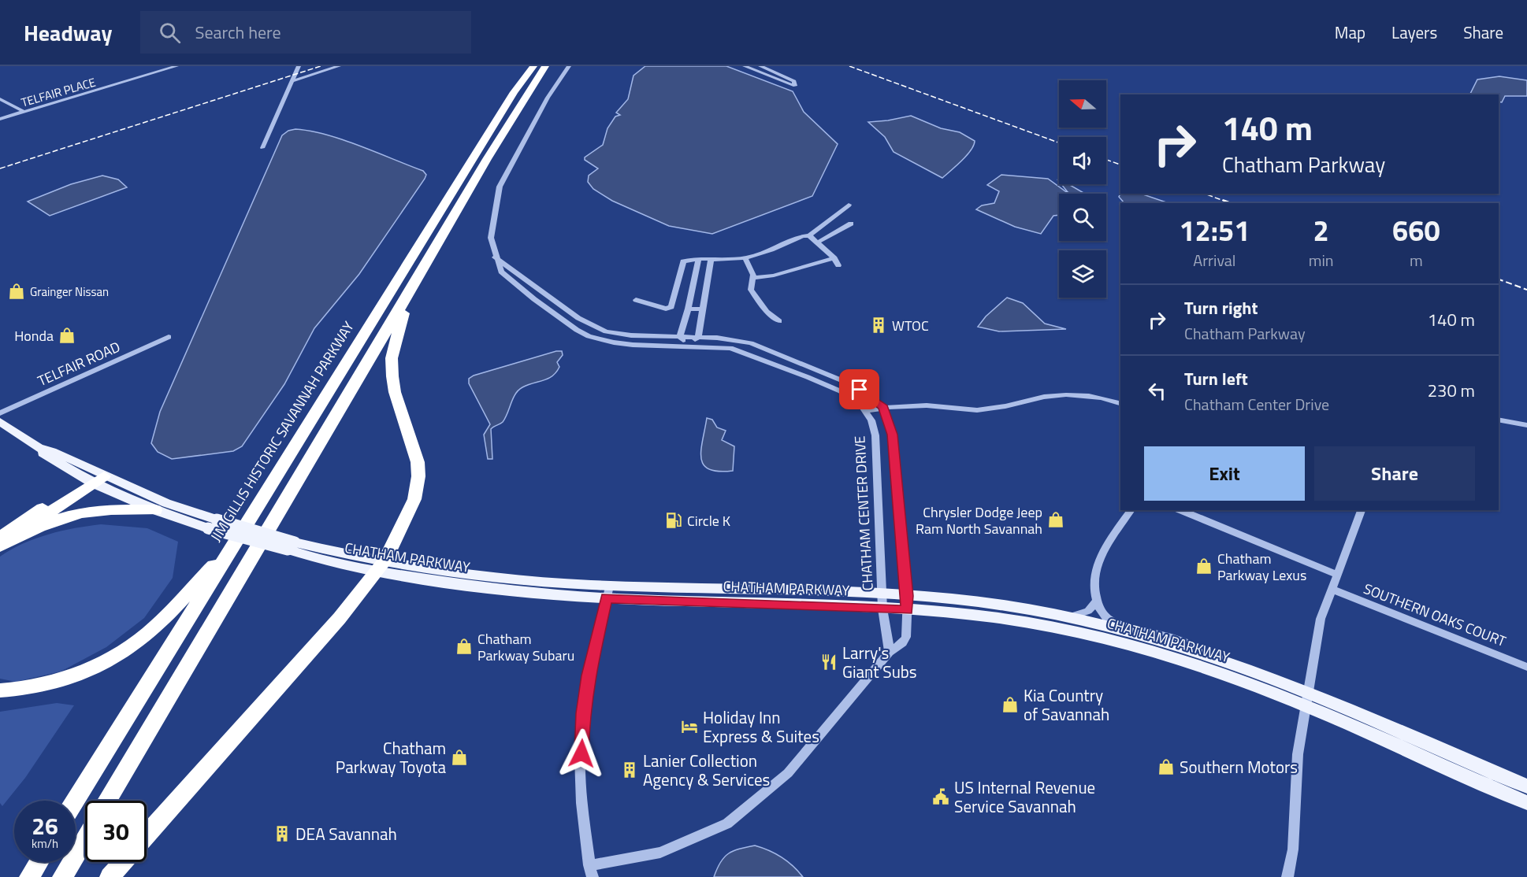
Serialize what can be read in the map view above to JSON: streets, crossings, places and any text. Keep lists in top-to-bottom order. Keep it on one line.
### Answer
{"streets":{"highway":["JIM GILLIS HISTORIC SAVANNAH PARKWAY"],"main road":["CHATHAM PARKWAY"],"street":["TELFAIR PLACE","TELFAIR ROAD","CHATHAM CENTER DRIVE","SOUTHERN OAKS COURT"]},"crossings":[["CHATHAM CENTER DRIVE","CHATHAM PARKWAY"]],"places":{"shop":["Grainger Nissan","Honda","Chrysler Dodge Jeep Ram North Savannah","Chatham Parkway Lexus","Chatham Parkway Subaru","Kia Country of Savannah","Chatham Parkway Toyota","Southern Motors"],"building":["WTOC","Lanier Collection Agency & Services","DEA Savannah"],"fuel station":["Circle K"],"restaurant":["Larry's Giant Subs"],"hotel":["Holiday Inn Express & Suites"],"public building":["US Internal Revenue Service Savannah"]},"north":"left","page":{"header":"Headway","search":"Search here","nav":["Map","Layers","Share"],"turn":["140 m","Chatham Parkway"],"eta":["12:51","Arrival","2","min","660","m"],"list":[{"name":"Turn right","note":"Chatham Parkway","value":"140 m"},{"name":"Turn left","note":"Chatham Center Drive","value":"230 m"}],"buttons":["Exit","Share"],"speed":"26 km/h","limit":"30"}}
